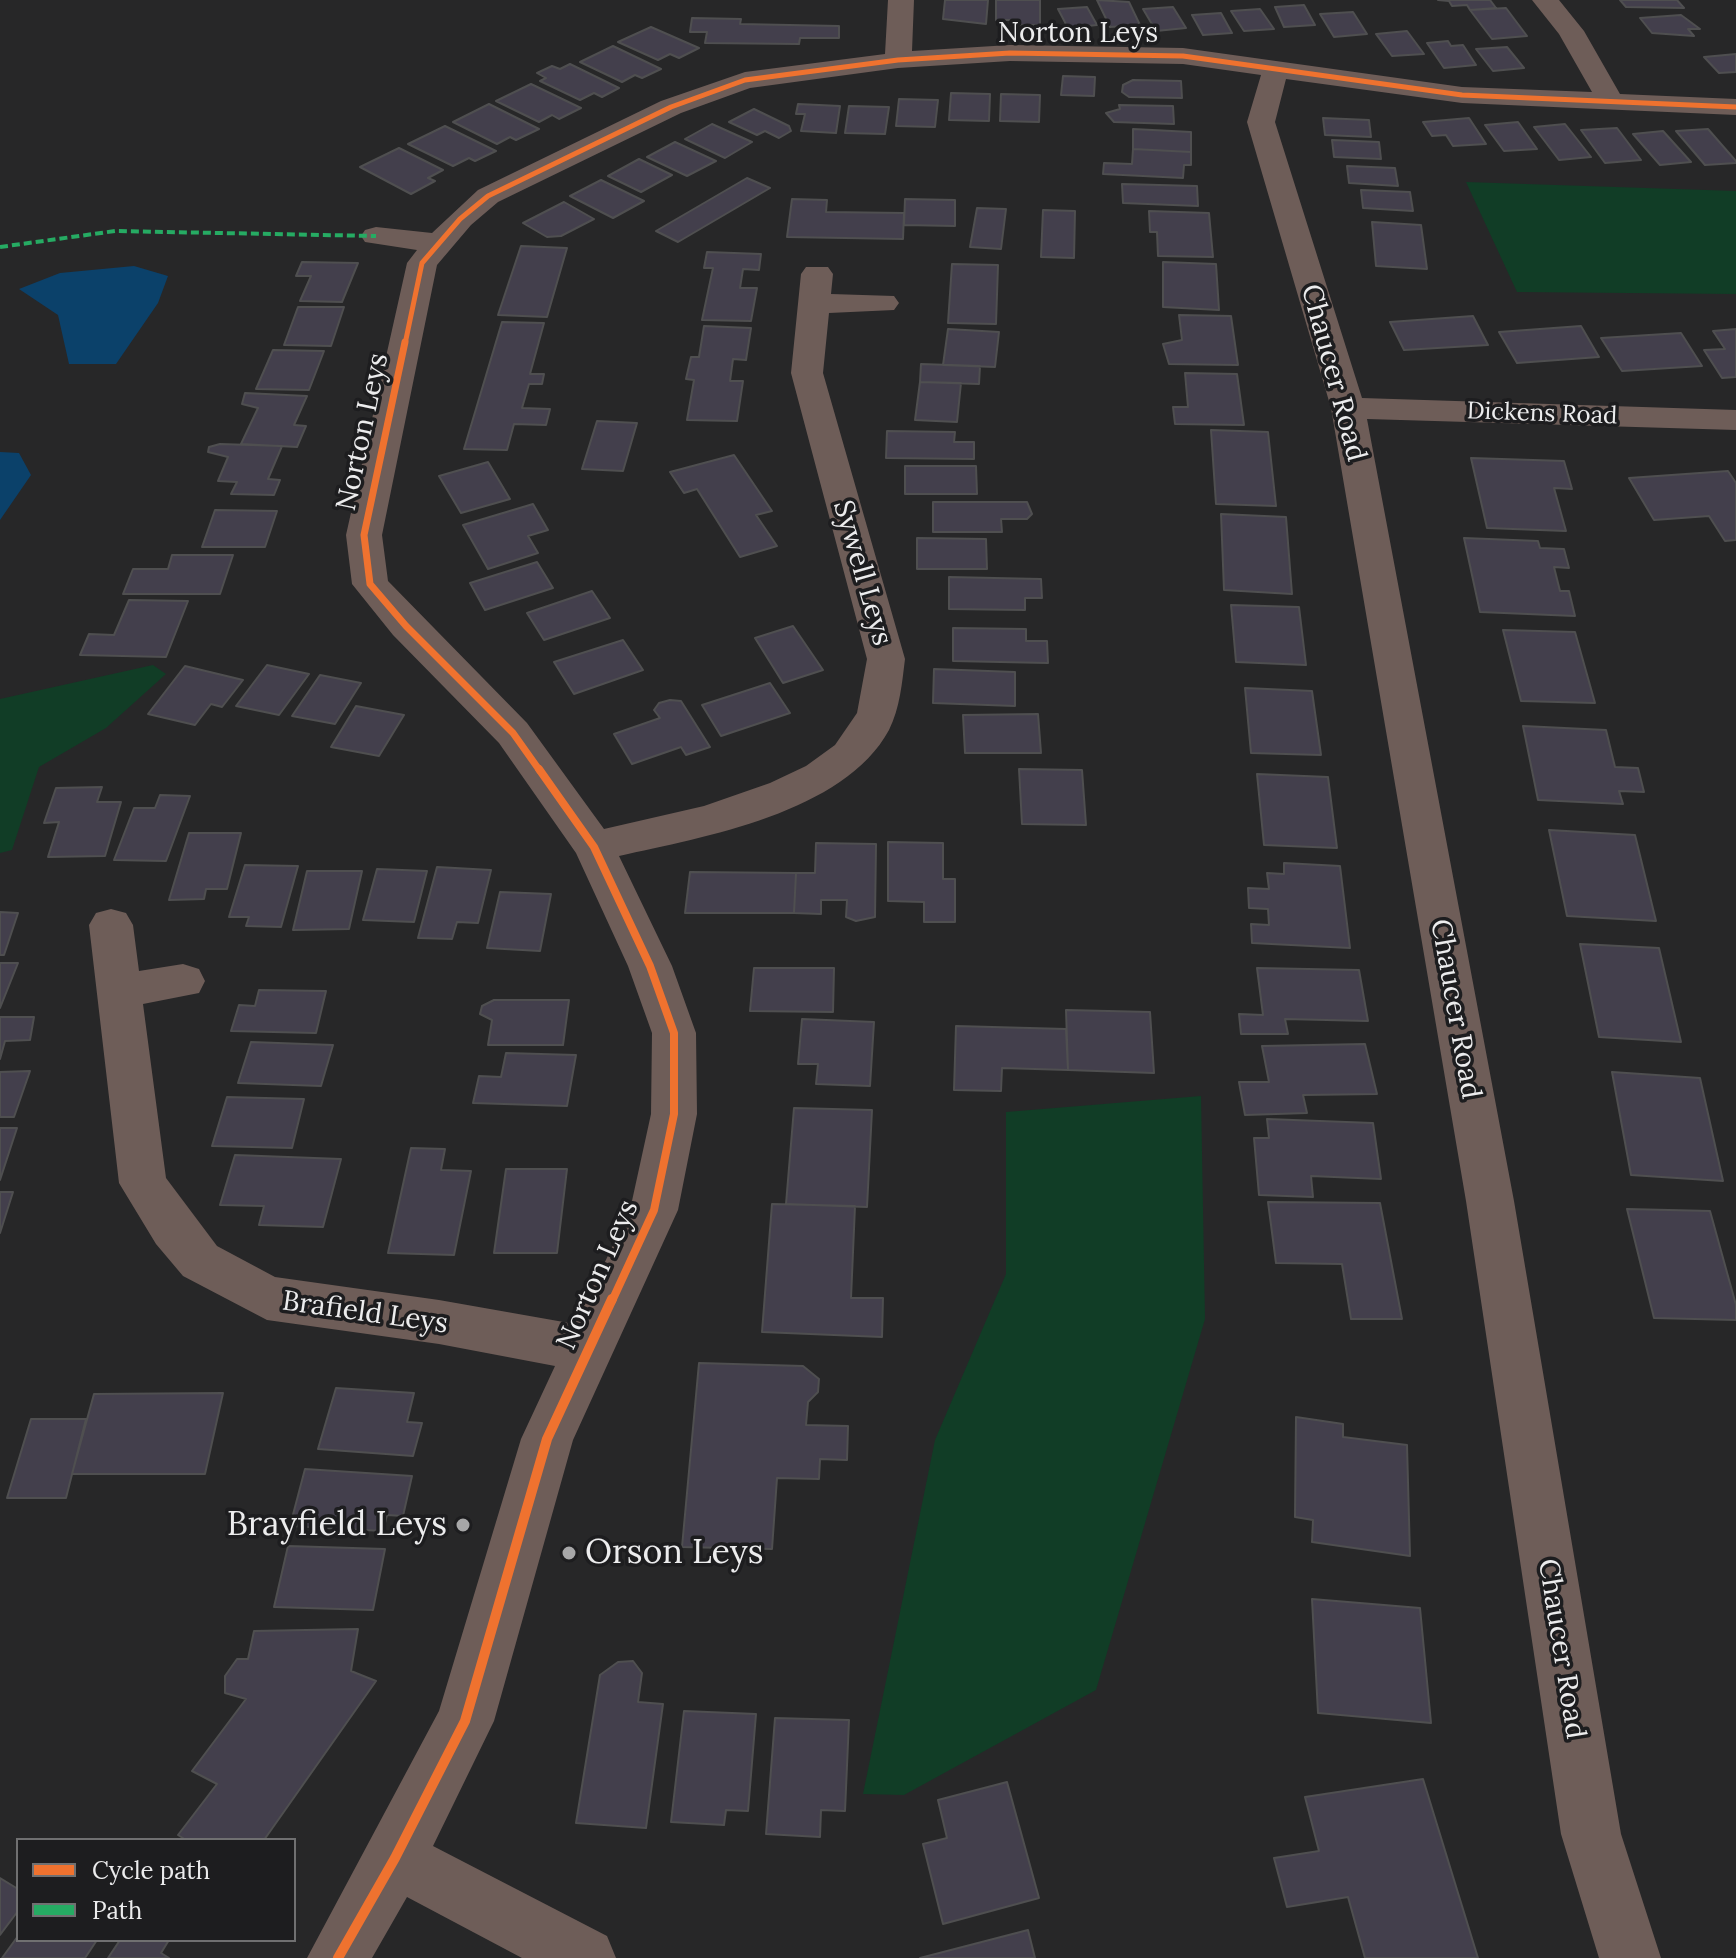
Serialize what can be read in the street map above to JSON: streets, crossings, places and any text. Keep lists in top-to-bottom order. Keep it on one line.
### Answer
{"streets":{"street":["Norton Leys","Chaucer Road","Dickens Road","Sywell Leys","Brafield Leys"]},"crossings":[["Norton Leys","Chaucer Road"],["Norton Leys","Sywell Leys"],["Norton Leys","Brafield Leys"],["Chaucer Road","Dickens Road"]],"places":["Brayfield Leys","Orson Leys"],"legend":["Cycle path","Path"]}
